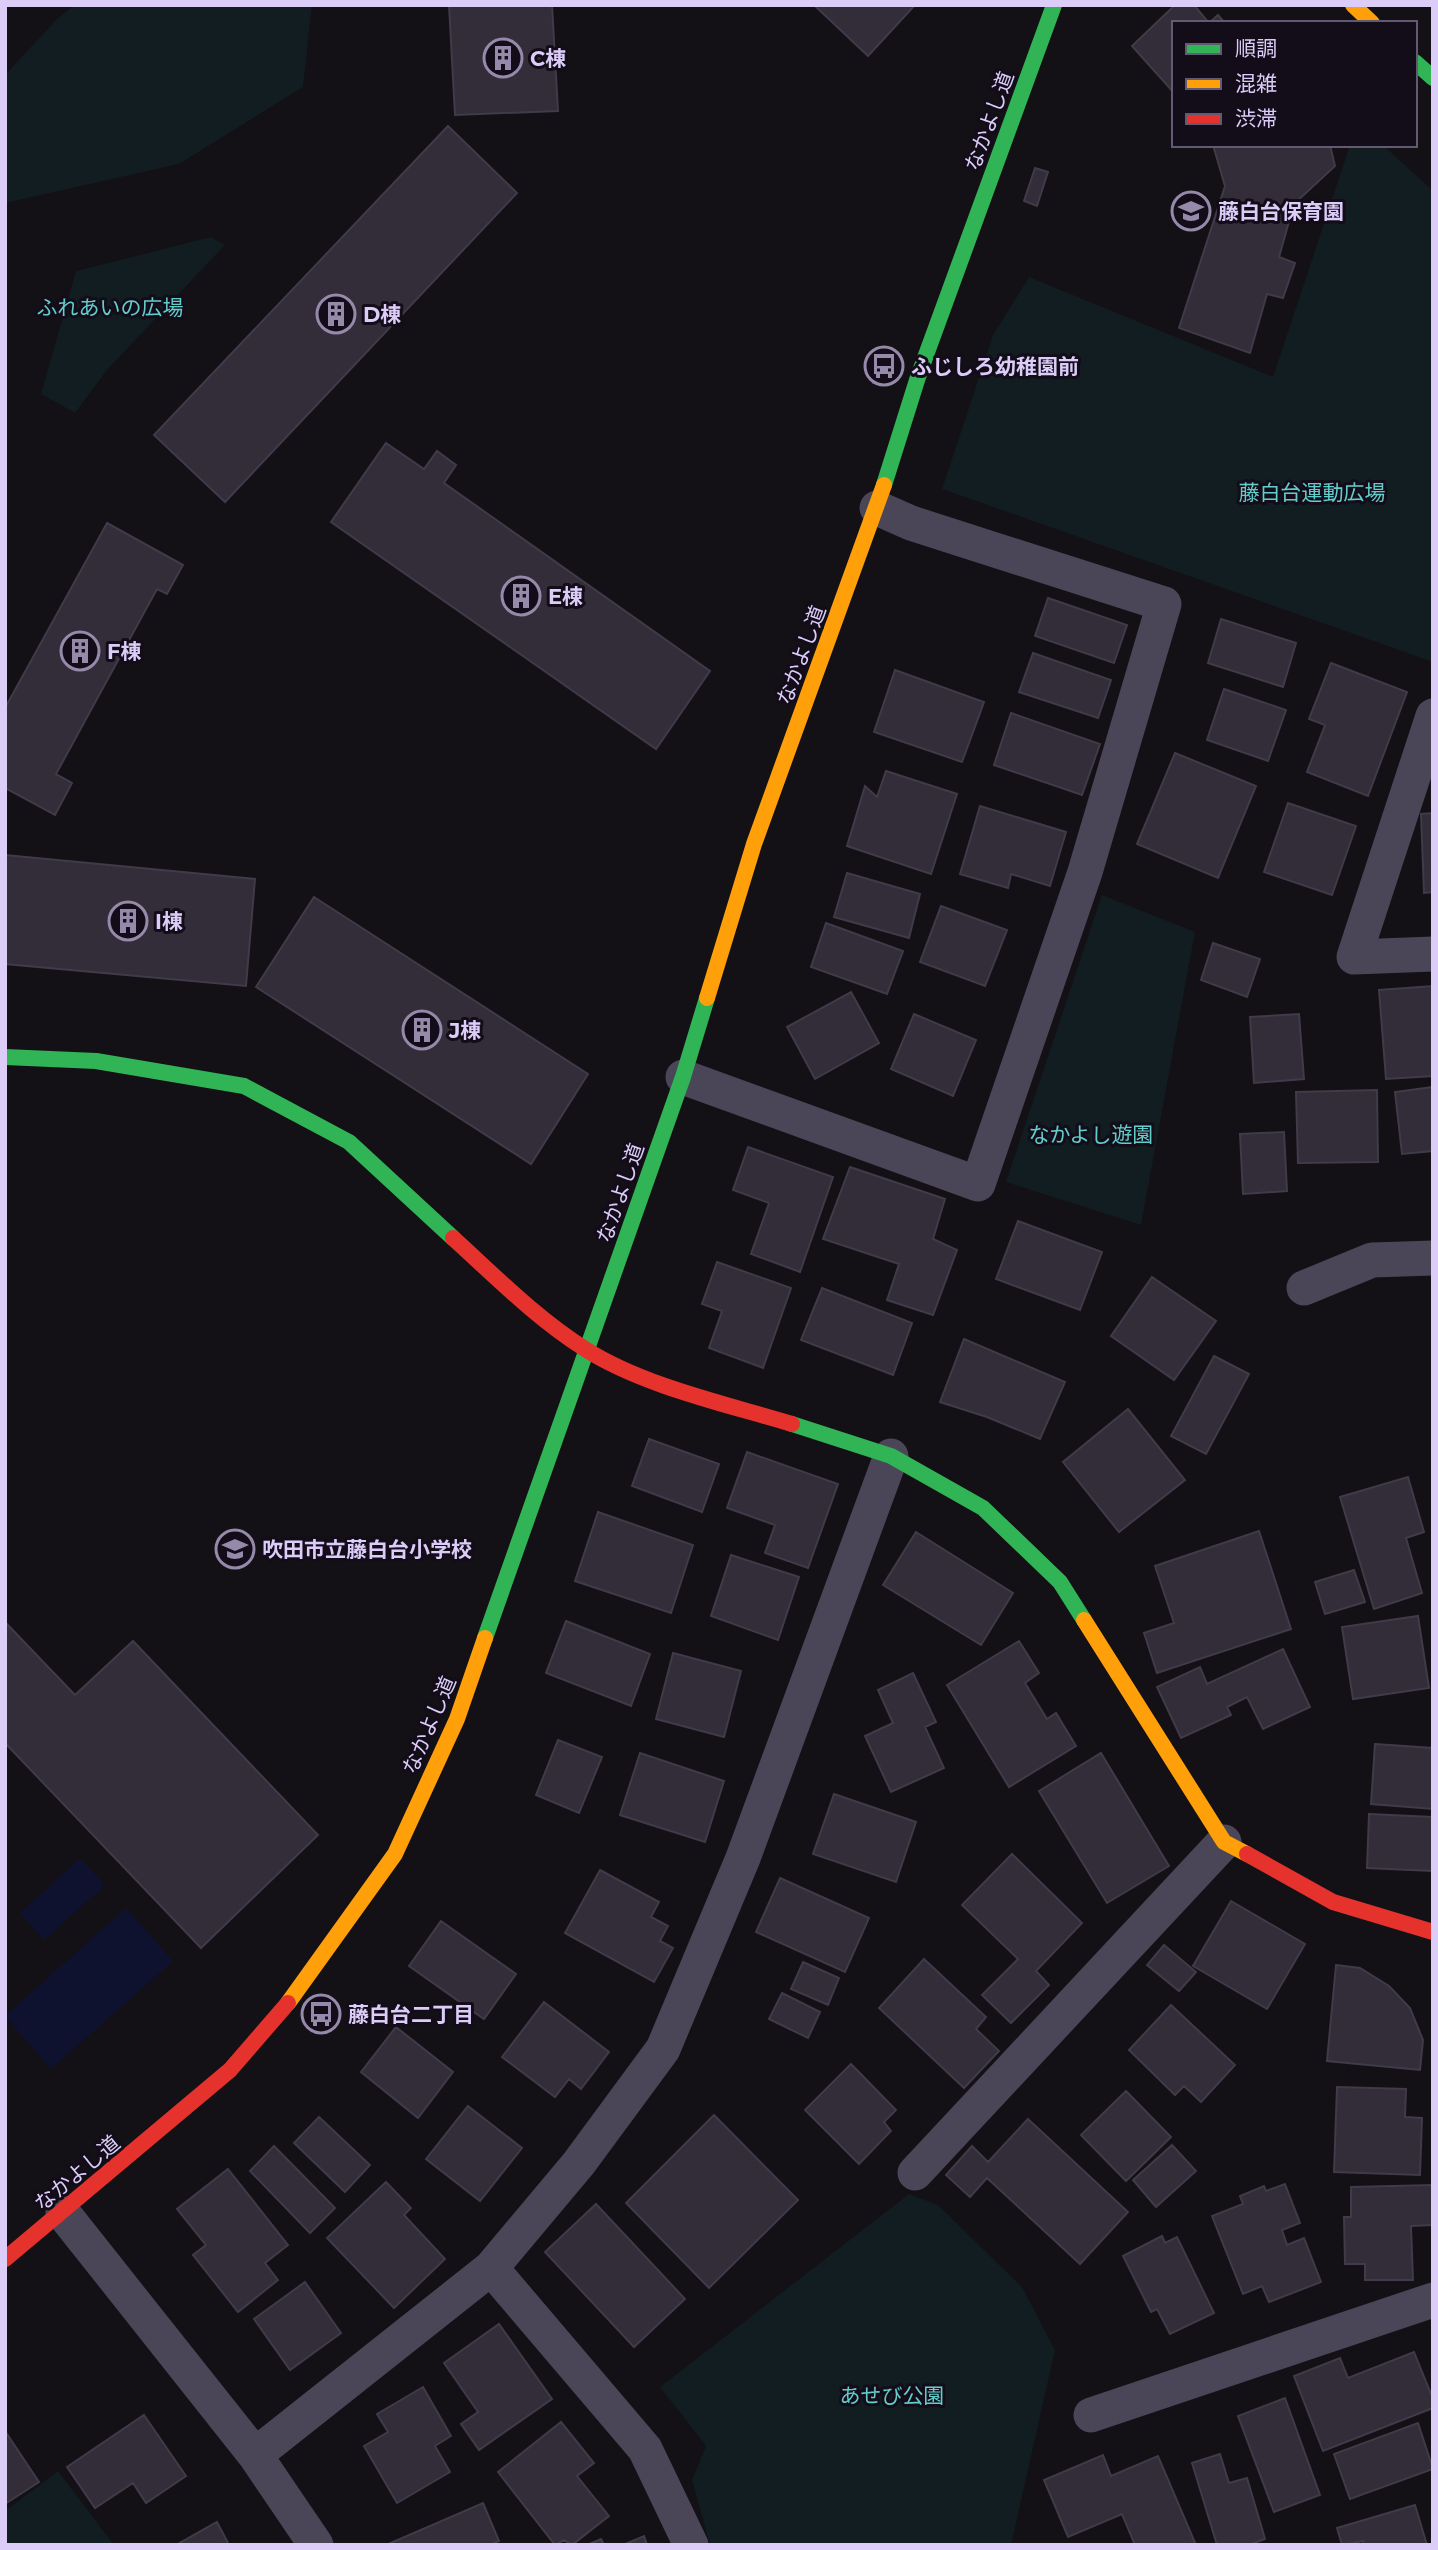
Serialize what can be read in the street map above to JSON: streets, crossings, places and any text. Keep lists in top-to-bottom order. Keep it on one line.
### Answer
{"streets":{"street":["なかよし道"]},"parks":["ふれあいの広場","藤白台運動広場","なかよし遊園","あせび公園"],"places":{"building":["C棟","D棟","E棟","F棟","I棟","J棟"],"school or university":["藤白台保育園","吹田市立藤白台小学校"],"bus stop":["ふじしろ幼稚園前","藤白台二丁目"]},"legend":["順調","混雑","渋滞"]}
